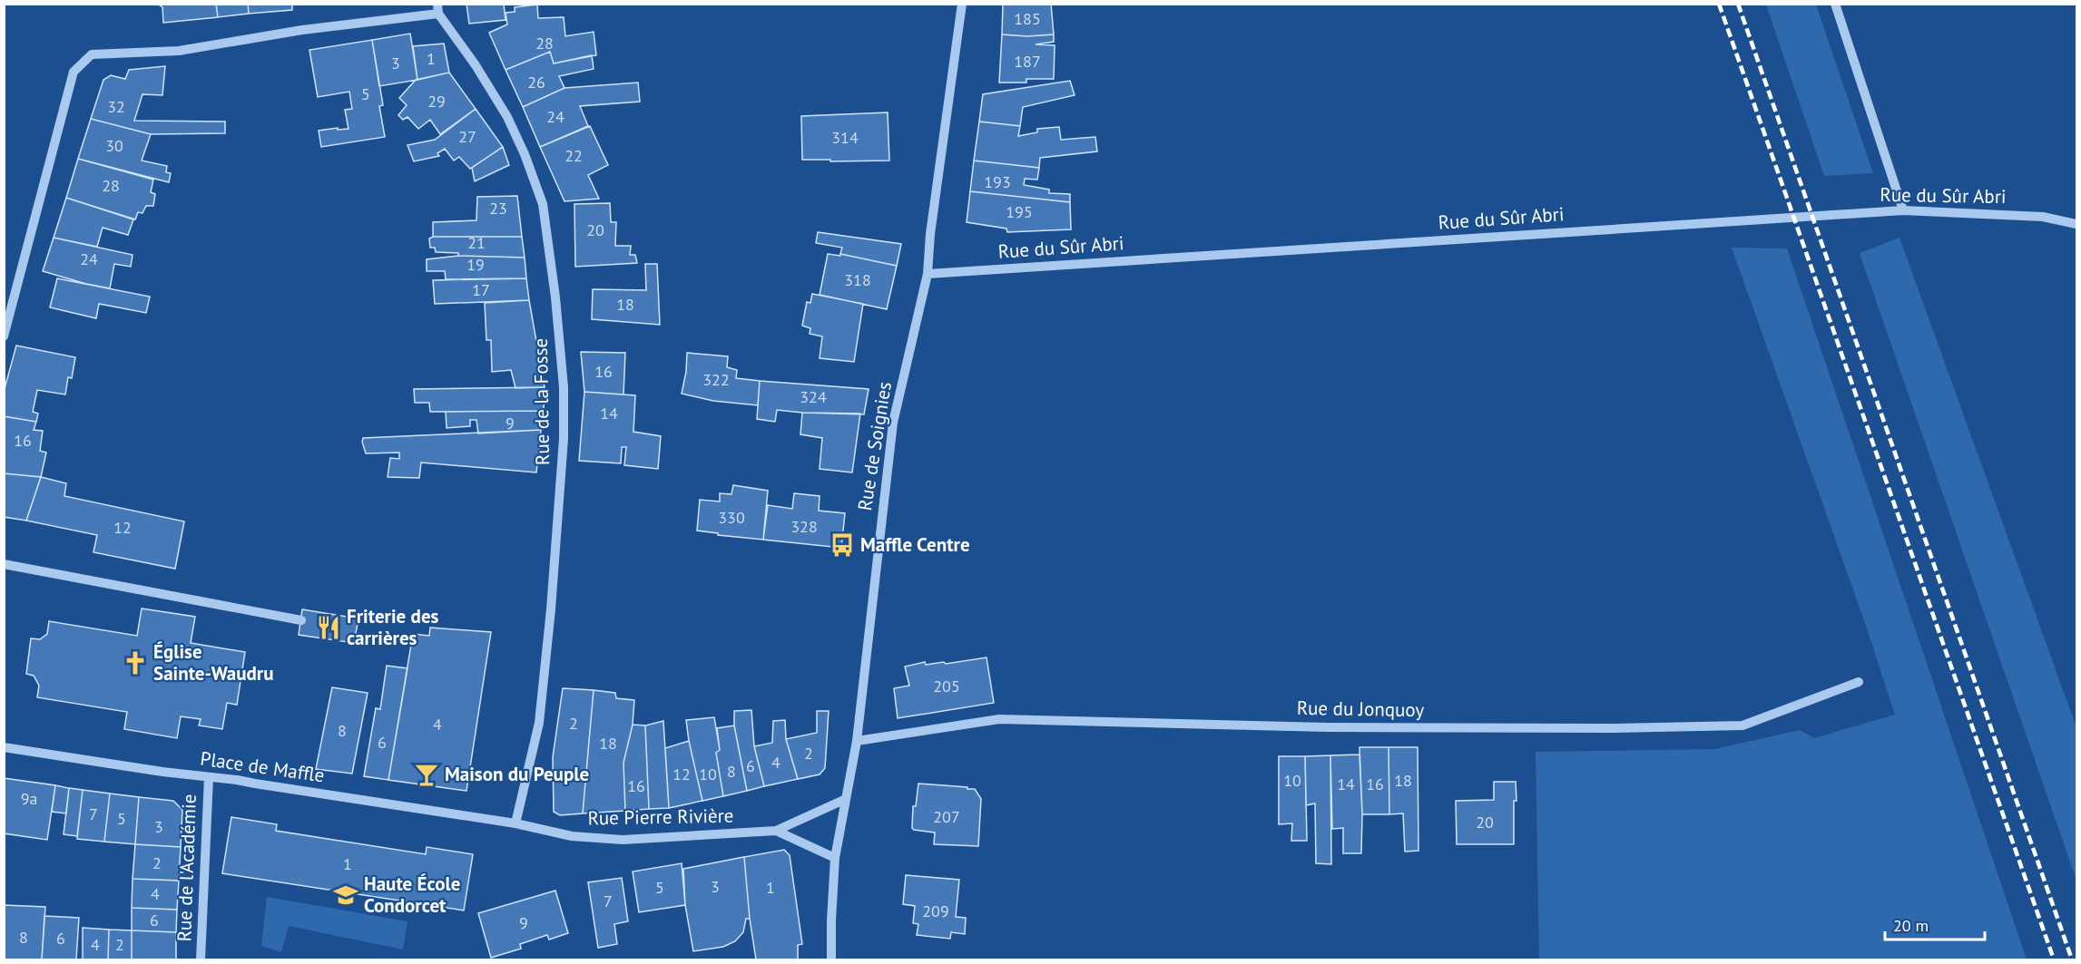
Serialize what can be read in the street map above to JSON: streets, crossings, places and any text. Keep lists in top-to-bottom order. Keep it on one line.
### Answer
{"streets":{"street":["Rue du Sûr Abri","Rue de la Fosse","Rue de Soignies","Rue du Jonquoy","Place de Maffle","Rue Pierre Rivière","Rue de l'Académie"]},"crossings":[["Rue du Sûr Abri","Rue de Soignies"],["Rue de la Fosse","Place de Maffle"],["Rue de la Fosse","Rue Pierre Rivière"],["Rue de Soignies","Rue du Jonquoy"],["Rue de Soignies","Rue Pierre Rivière"],["Place de Maffle","Rue Pierre Rivière"],["Place de Maffle","Rue de l'Académie"]],"places":{"bus stop":["Maffle Centre"],"restaurant":["Friterie des carrières"],"church":["Église Sainte-Waudru"],"bar":["Maison du Peuple"],"school or university":["Haute École Condorcet"]},"house_numbers":["185","28","1","187","3","26","5","29","32","24","27","314","30","22","193","28","23","195","20","21","24","19","318","17","18","16","322","324","14","9","16","330","328","12","205","2","4","8","6","18","2","4","6","8","12","10","10","18","14","16","16","9a","7","207","5","20","3","2","1","3","5","1","4","7","209","6","9","8","6","4","2"],"scale_bar":"20 m"}
